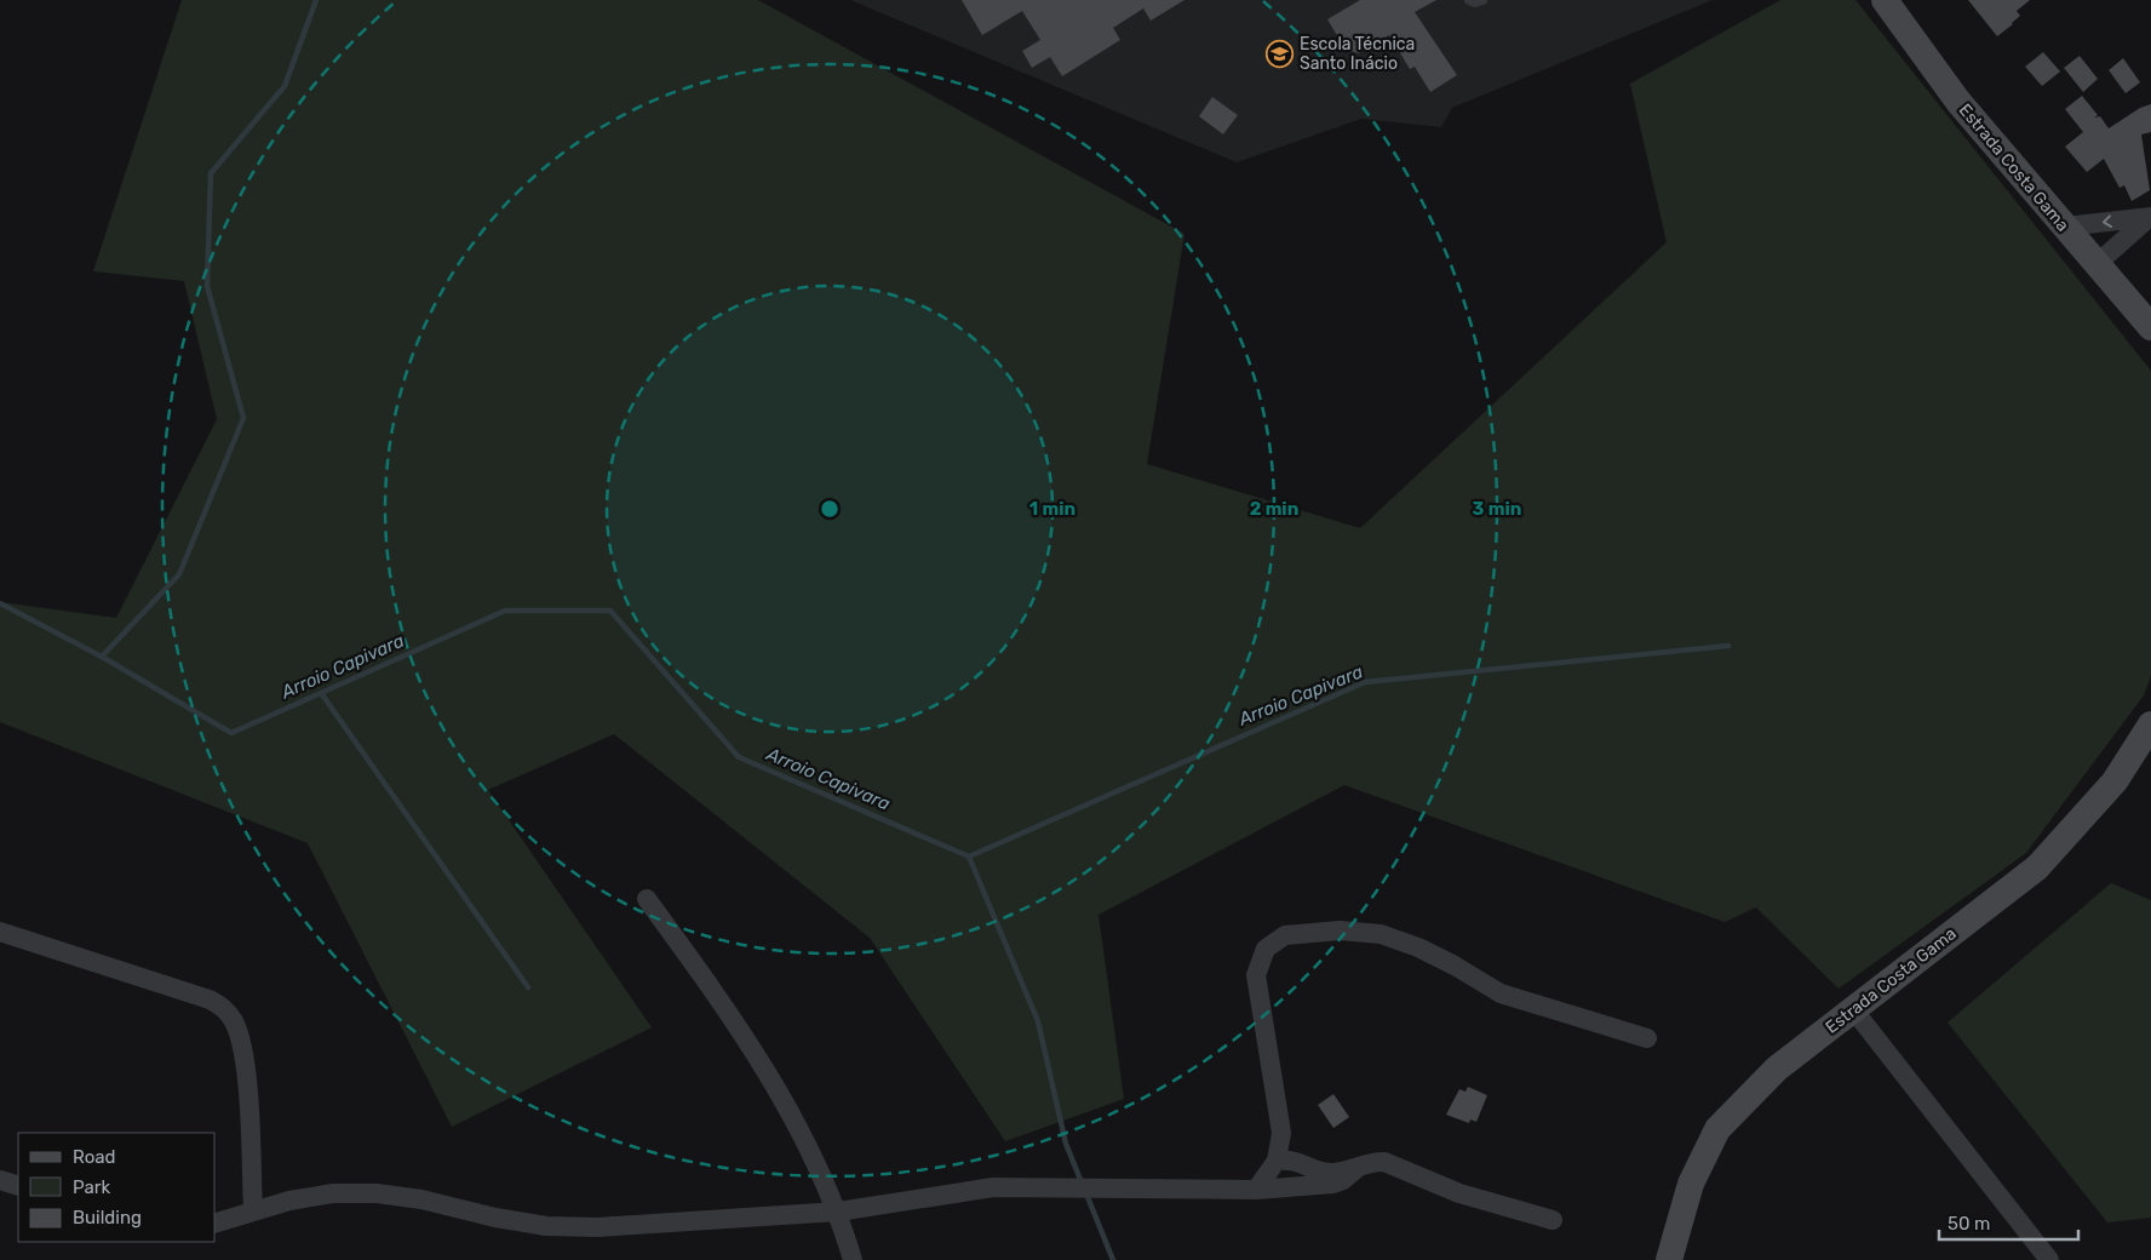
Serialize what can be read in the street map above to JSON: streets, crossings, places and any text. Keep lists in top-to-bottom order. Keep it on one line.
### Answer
{"streets":{"main road":["Estrada Costa Gama"]},"water":["Arroio Capivara"],"places":{"school or university":["Escola Técnica Santo Inácio"]},"legend":["Road","Park","Building"],"scale_bar":"50 m","rings":["1 min","2 min","3 min"]}
